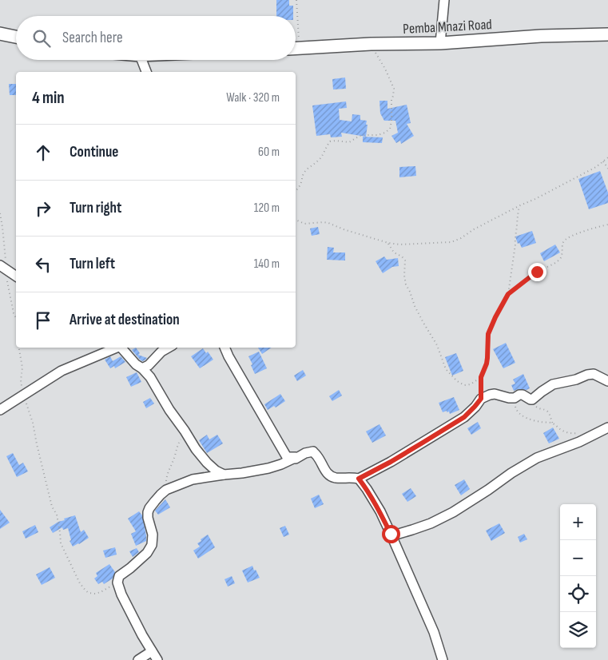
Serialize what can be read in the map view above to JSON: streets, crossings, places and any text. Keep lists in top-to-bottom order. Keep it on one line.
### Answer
{"streets":{"main road":["Pemba Mnazi Road"]},"page":{"search":"Search here","heading":["4 min","Walk · 320 m"],"list":[["Continue","60 m"],["Turn right","120 m"],["Turn left","140 m"],"Arrive at destination"],"map_buttons":["+","−"]}}
